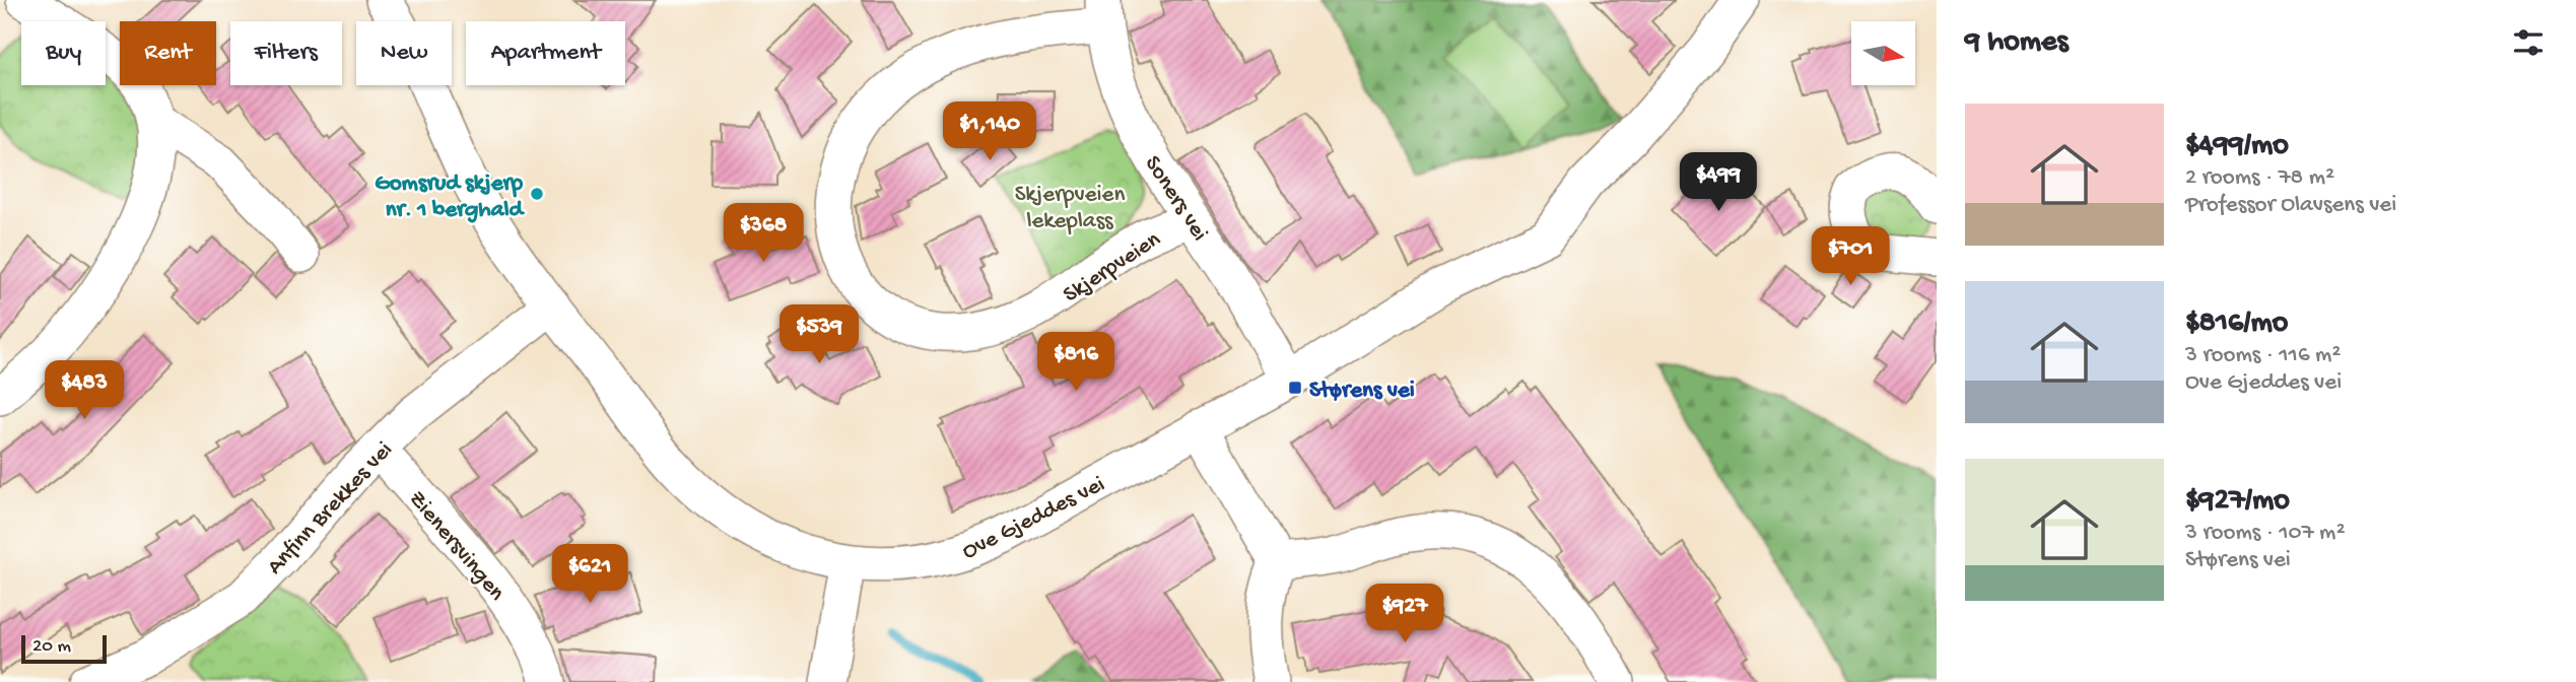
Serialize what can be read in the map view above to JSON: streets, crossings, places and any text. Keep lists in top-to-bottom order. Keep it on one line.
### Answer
{"streets":{"street":["Soners vei","Skjerpveien","Anfinn Brekkes vei","Ove Gjeddes vei","Zienersvingen"]},"crossings":[["Soners vei","Skjerpveien"],["Soners vei","Ove Gjeddes vei"],["Anfinn Brekkes vei","Ove Gjeddes vei"],["Anfinn Brekkes vei","Zienersvingen"]],"parks":["Skjerpveien lekeplass"],"places":{"other":["Gomsrud skjerp nr. 1 berghald"],"transit":["Størens vei"]},"scale_bar":"20 m","north":"right","page":{"heading":"9 homes","chip":["Buy","Rent","Filters","New","Apartment"],"list":[{"name":"$499/mo","note":"2 rooms · 78 m² · Professor Olavsens vei"},{"name":"$816/mo","note":"3 rooms · 116 m² · Ove Gjeddes vei"},{"name":"$927/mo","note":"3 rooms · 107 m² · Størens vei"}],"price":["$1,140","$499","$368","$701","$539","$816","$483","$621","$927"],"scale":"20 m"}}
